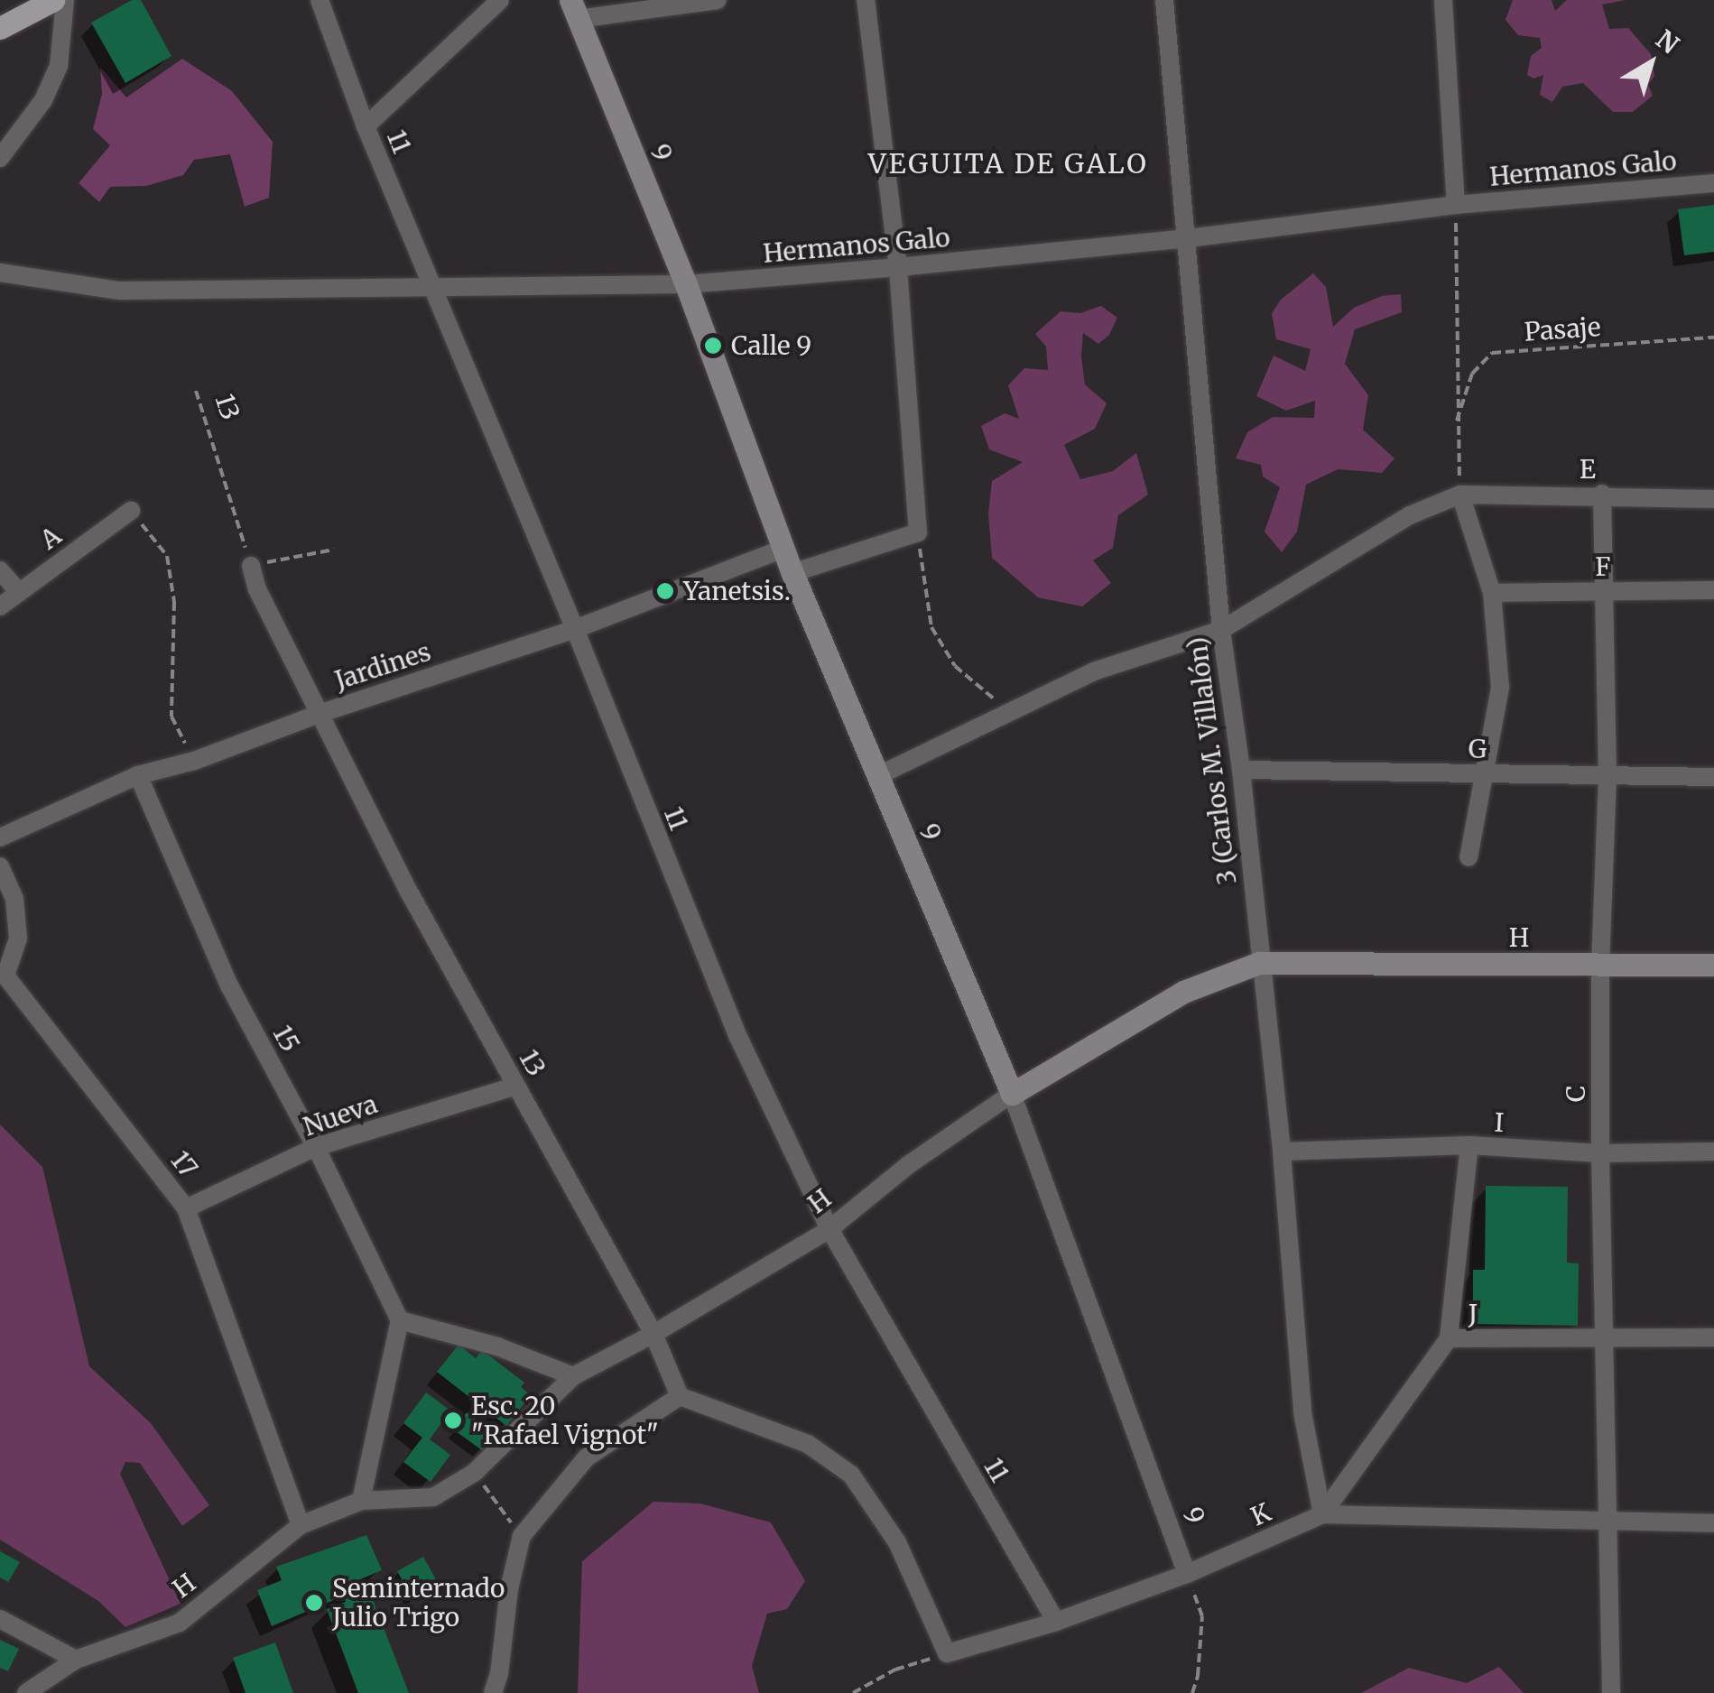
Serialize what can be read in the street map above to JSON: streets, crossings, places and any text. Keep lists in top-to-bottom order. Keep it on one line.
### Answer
{"streets":{"street":["11","9","Hermanos Galo","13","E","A","F","Jardines","G","3 (Carlos M. Villalón)","H","15","C","Nueva","I","17","J","K"],"path":["Pasaje"]},"crossings":[["11","Hermanos Galo"],["11","Jardines"],["11","H"],["11","K"],["9","Hermanos Galo"],["9","Jardines"],["9","H"],["9","K"],["Hermanos Galo","3 (Carlos M. Villalón)"],["13","Jardines"],["13","H"],["13","Nueva"],["E","C"],["F","C"],["Jardines","15"],["G","3 (Carlos M. Villalón)"],["G","C"],["3 (Carlos M. Villalón)","H"],["3 (Carlos M. Villalón)","I"],["3 (Carlos M. Villalón)","J"],["3 (Carlos M. Villalón)","K"],["H","C"],["H","17"],["15","Nueva"],["C","I"],["C","J"],["C","K"],["Nueva","17"],["J","K"]],"districts":["VEGUITA DE GALO"],"places":["Calle 9","Yanetsis.","Esc. 20 \"Rafael Vignot\"","Seminternado Julio Trigo"],"north":"top right"}
